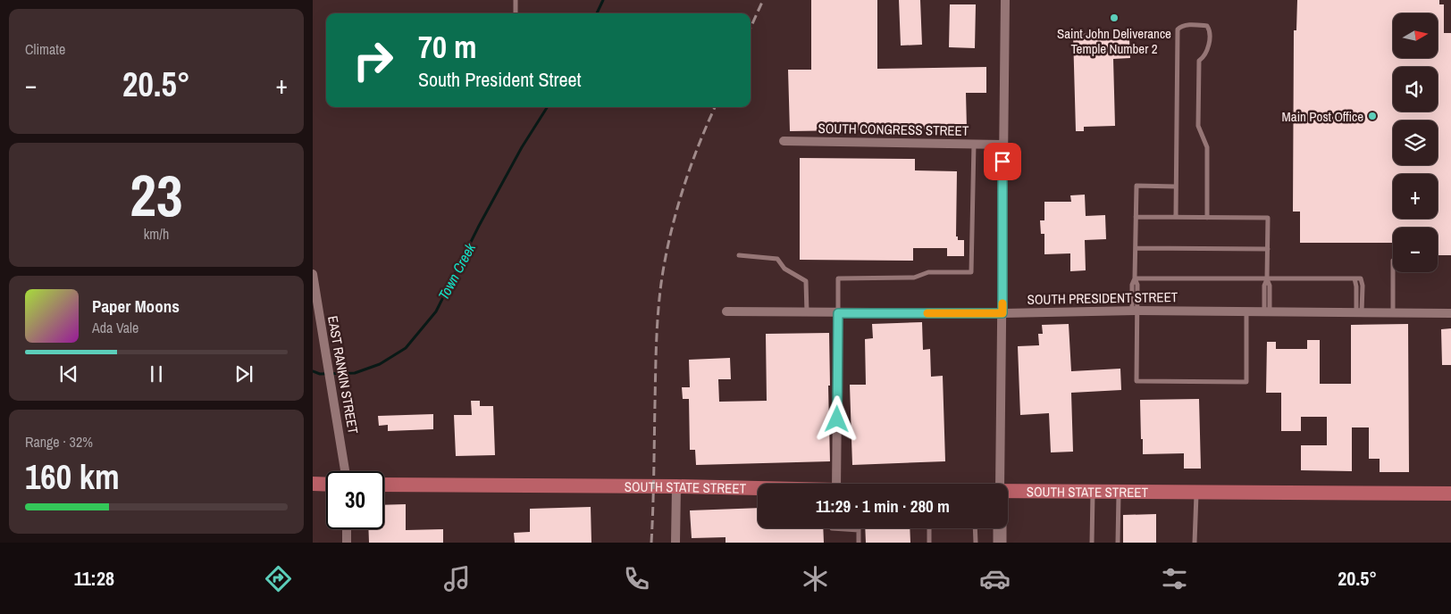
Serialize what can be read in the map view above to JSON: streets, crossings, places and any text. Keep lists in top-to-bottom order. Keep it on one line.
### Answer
{"streets":{"main road":["SOUTH STATE STREET"],"street":["SOUTH CONGRESS STREET","SOUTH PRESIDENT STREET","EAST RANKIN STREET"]},"water":["Town Creek"],"places":["Saint John Deliverance Temple Number 2","Main Post Office"],"north":"right","page":{"tile":["Climate",["23","km/h"],["Range · 32%","160 km"]],"map_buttons":["+","−"],"turn":["70 m","South President Street"],"heat":["−","20.5°","+"],"song":["Paper Moons","Ada Vale"],"limit":"30","trip":"11:29 · 1 min · 280 m","tabs":["11:28","20.5°"]}}
